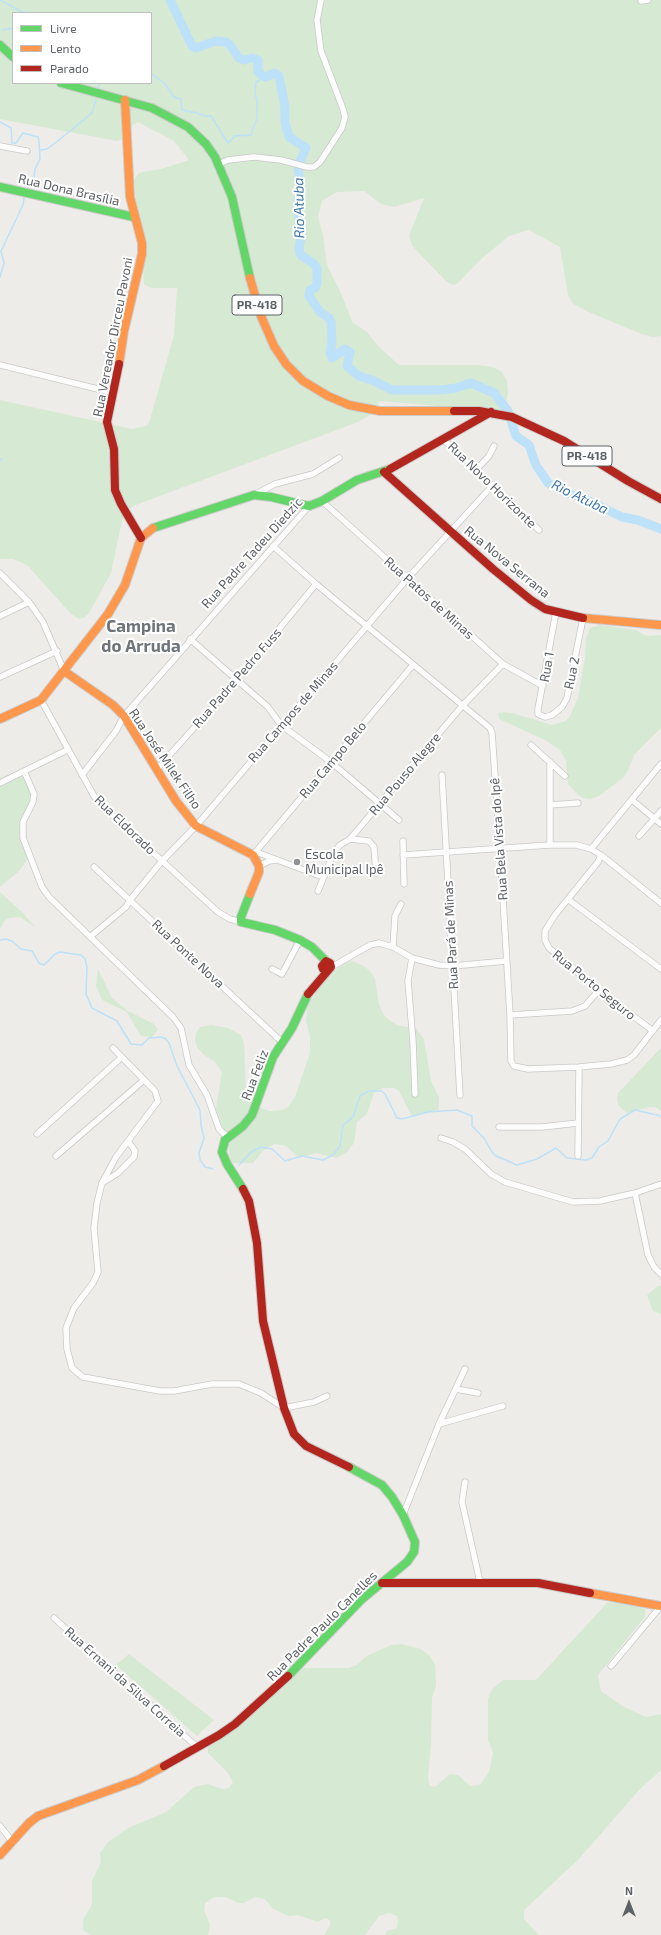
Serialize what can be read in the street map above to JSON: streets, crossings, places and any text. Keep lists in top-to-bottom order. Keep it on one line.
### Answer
{"streets":{"main road":["Rua Dona Brasília","PR-418","Rua Vereador Dirceu Pavoni","Rua Padre Tadeu Diedzic","Rua Nova Serrana","Rua José Milek Filho","Rua Feliz","Rua Padre Paulo Canelles"],"street":["Rua Novo Horizonte","Rua Patos de Minas","Rua 1","Rua 2","Rua Padre Pedro Fuss","Rua Campos de Minas","Rua Campo Belo","Rua Pouso Alegre","Rua Eldorado","Rua Bela Vista do Ipê","Rua Pará de Minas","Rua Ponte Nova","Rua Porto Seguro","Rua Ernani da Silva Correia"]},"crossings":[["Rua Dona Brasília","Rua Vereador Dirceu Pavoni"],["PR-418","Rua Vereador Dirceu Pavoni"],["PR-418","Rua Padre Tadeu Diedzic"],["Rua Novo Horizonte","Rua Padre Tadeu Diedzic"],["Rua Novo Horizonte","Rua Campos de Minas"],["Rua Padre Tadeu Diedzic","Rua Nova Serrana"],["Rua Padre Tadeu Diedzic","Rua Patos de Minas"],["Rua Padre Tadeu Diedzic","Rua José Milek Filho"],["Rua Padre Tadeu Diedzic","Rua Eldorado"],["Rua Padre Tadeu Diedzic","Rua Bela Vista do Ipê"],["Rua Nova Serrana","Rua 1"],["Rua Nova Serrana","Rua 2"],["Rua Nova Serrana","Rua Campos de Minas"],["Rua Patos de Minas","Rua 1"],["Rua Patos de Minas","Rua Campos de Minas"],["Rua Patos de Minas","Rua Pouso Alegre"],["Rua 1","Rua 2"],["Rua Padre Pedro Fuss","Rua José Milek Filho"],["Rua Padre Pedro Fuss","Rua Bela Vista do Ipê"],["Rua Campos de Minas","Rua José Milek Filho"],["Rua Campos de Minas","Rua Eldorado"],["Rua Campos de Minas","Rua Bela Vista do Ipê"],["Rua Campos de Minas","Rua Ponte Nova"],["Rua José Milek Filho","Rua Campo Belo"],["Rua Campo Belo","Rua Bela Vista do Ipê"],["Rua Pouso Alegre","Rua Bela Vista do Ipê"],["Rua Bela Vista do Ipê","Rua Porto Seguro"],["Rua Ponte Nova","Rua Feliz"],["Rua Feliz","Rua Padre Paulo Canelles"],["Rua Padre Paulo Canelles","Rua Ernani da Silva Correia"]],"districts":["Campina do Arruda"],"water":["Rio Atuba"],"places":["Escola Municipal Ipê"],"legend":["Livre","Lento","Parado"],"north":"top"}
